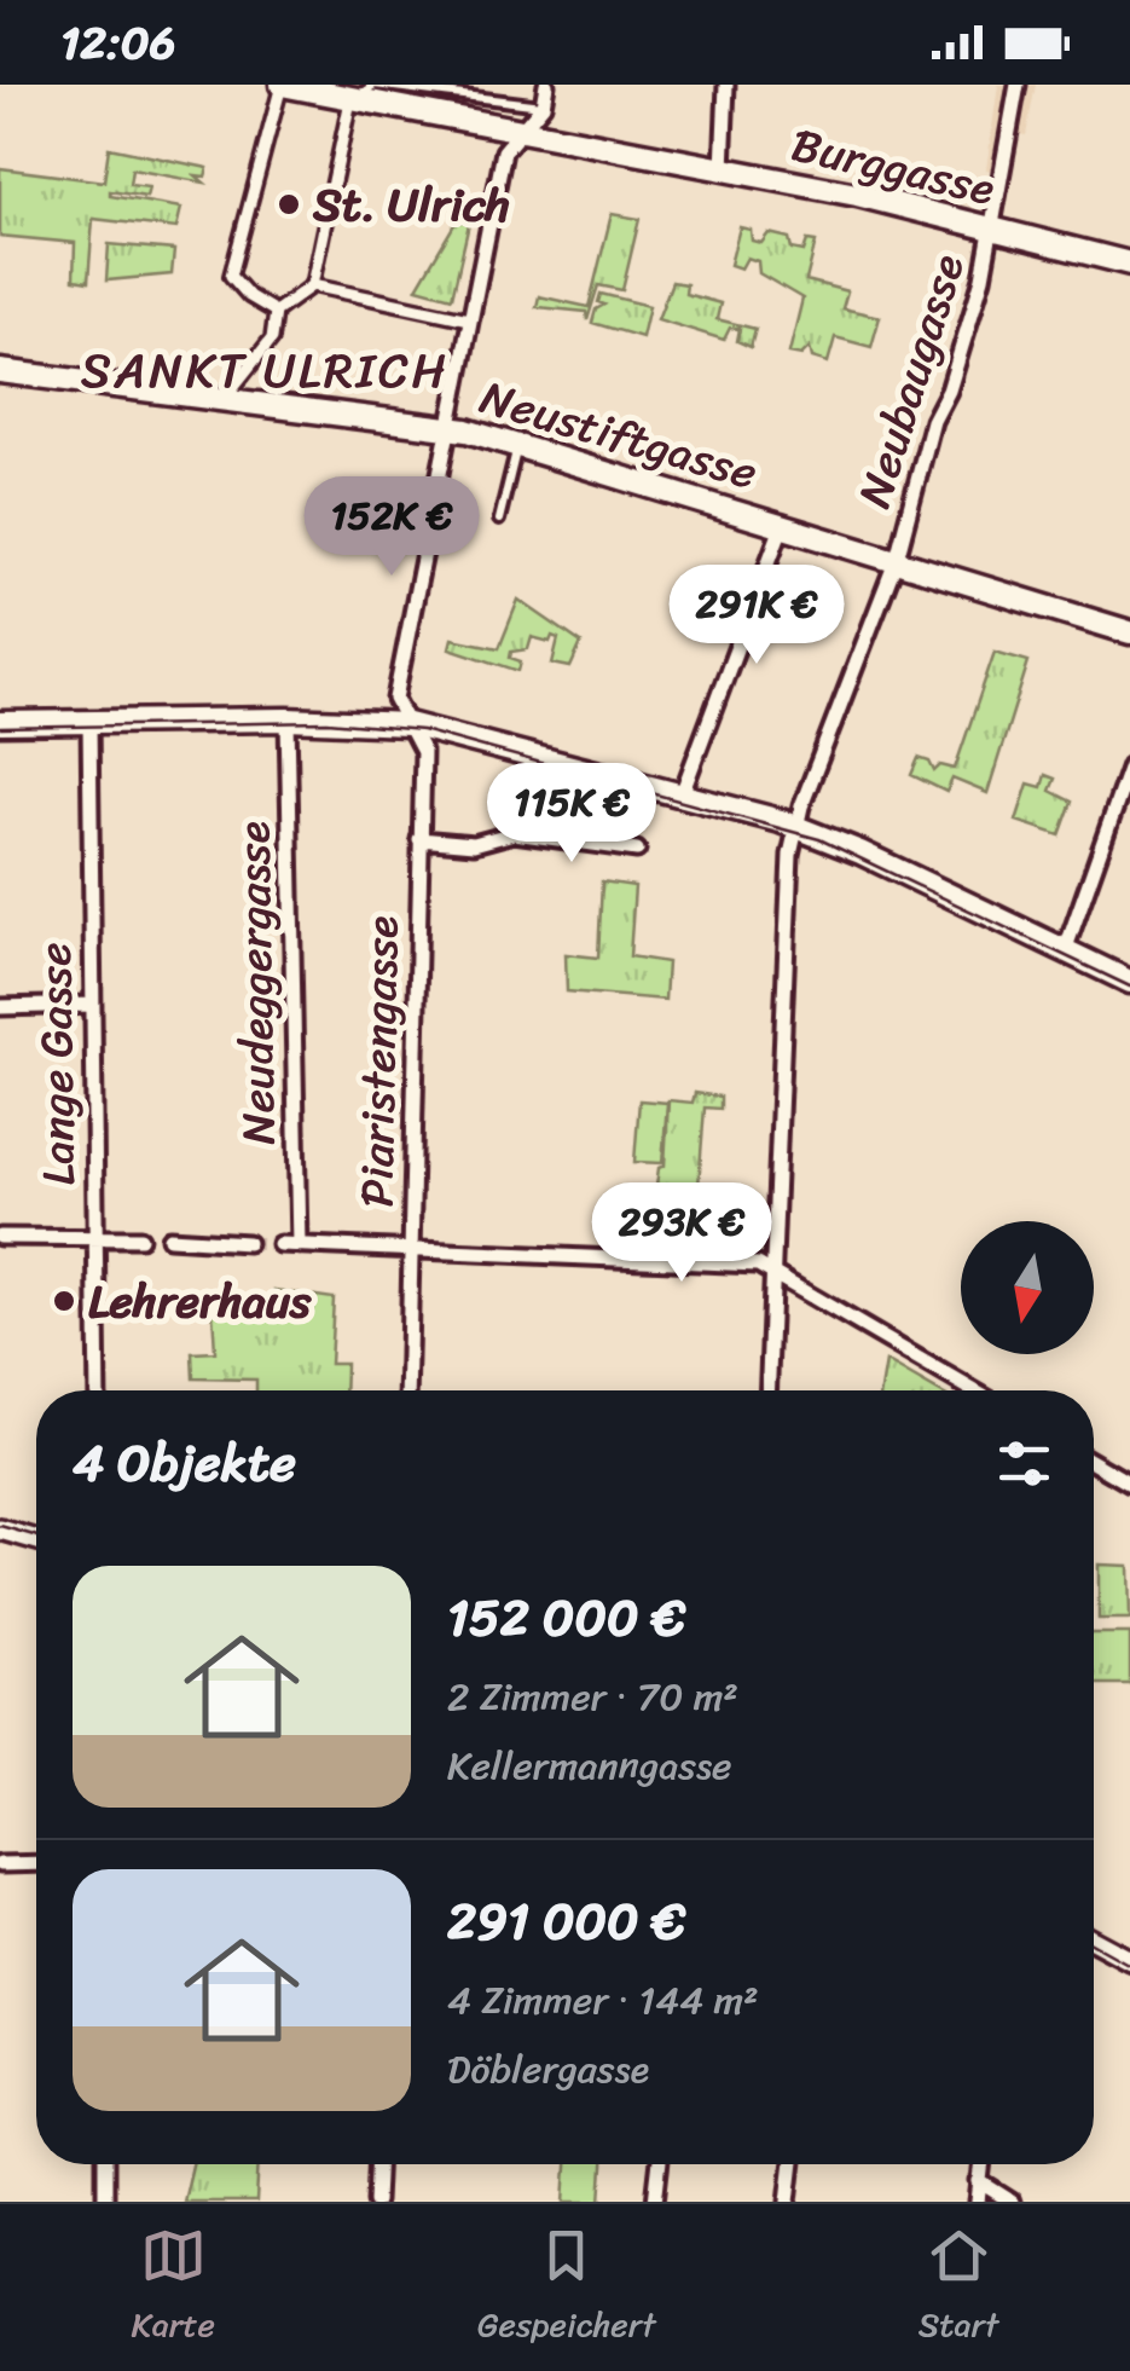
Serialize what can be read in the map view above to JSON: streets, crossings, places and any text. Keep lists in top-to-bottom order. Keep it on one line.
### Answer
{"streets":{"main road":["Burggasse","Neustiftgasse"],"street":["Neubaugasse","Neudeggergasse","Piaristengasse","Lange Gasse"]},"crossings":[["Burggasse","Neubaugasse"],["Burggasse","Piaristengasse"],["Neubaugasse","Neustiftgasse"],["Neustiftgasse","Piaristengasse"]],"districts":["SANKT ULRICH"],"places":["St. Ulrich","Lehrerhaus"],"north":"bottom","page":{"status":"12:06","price":["152K €","291K €","115K €","293K €"],"heading":"4 Objekte","list":[{"name":"152 000 €","note":"2 Zimmer · 70 m² · Kellermanngasse"},{"name":"291 000 €","note":"4 Zimmer · 144 m² · Döblergasse"}],"tabs":["Karte","Gespeichert","Start"]}}
